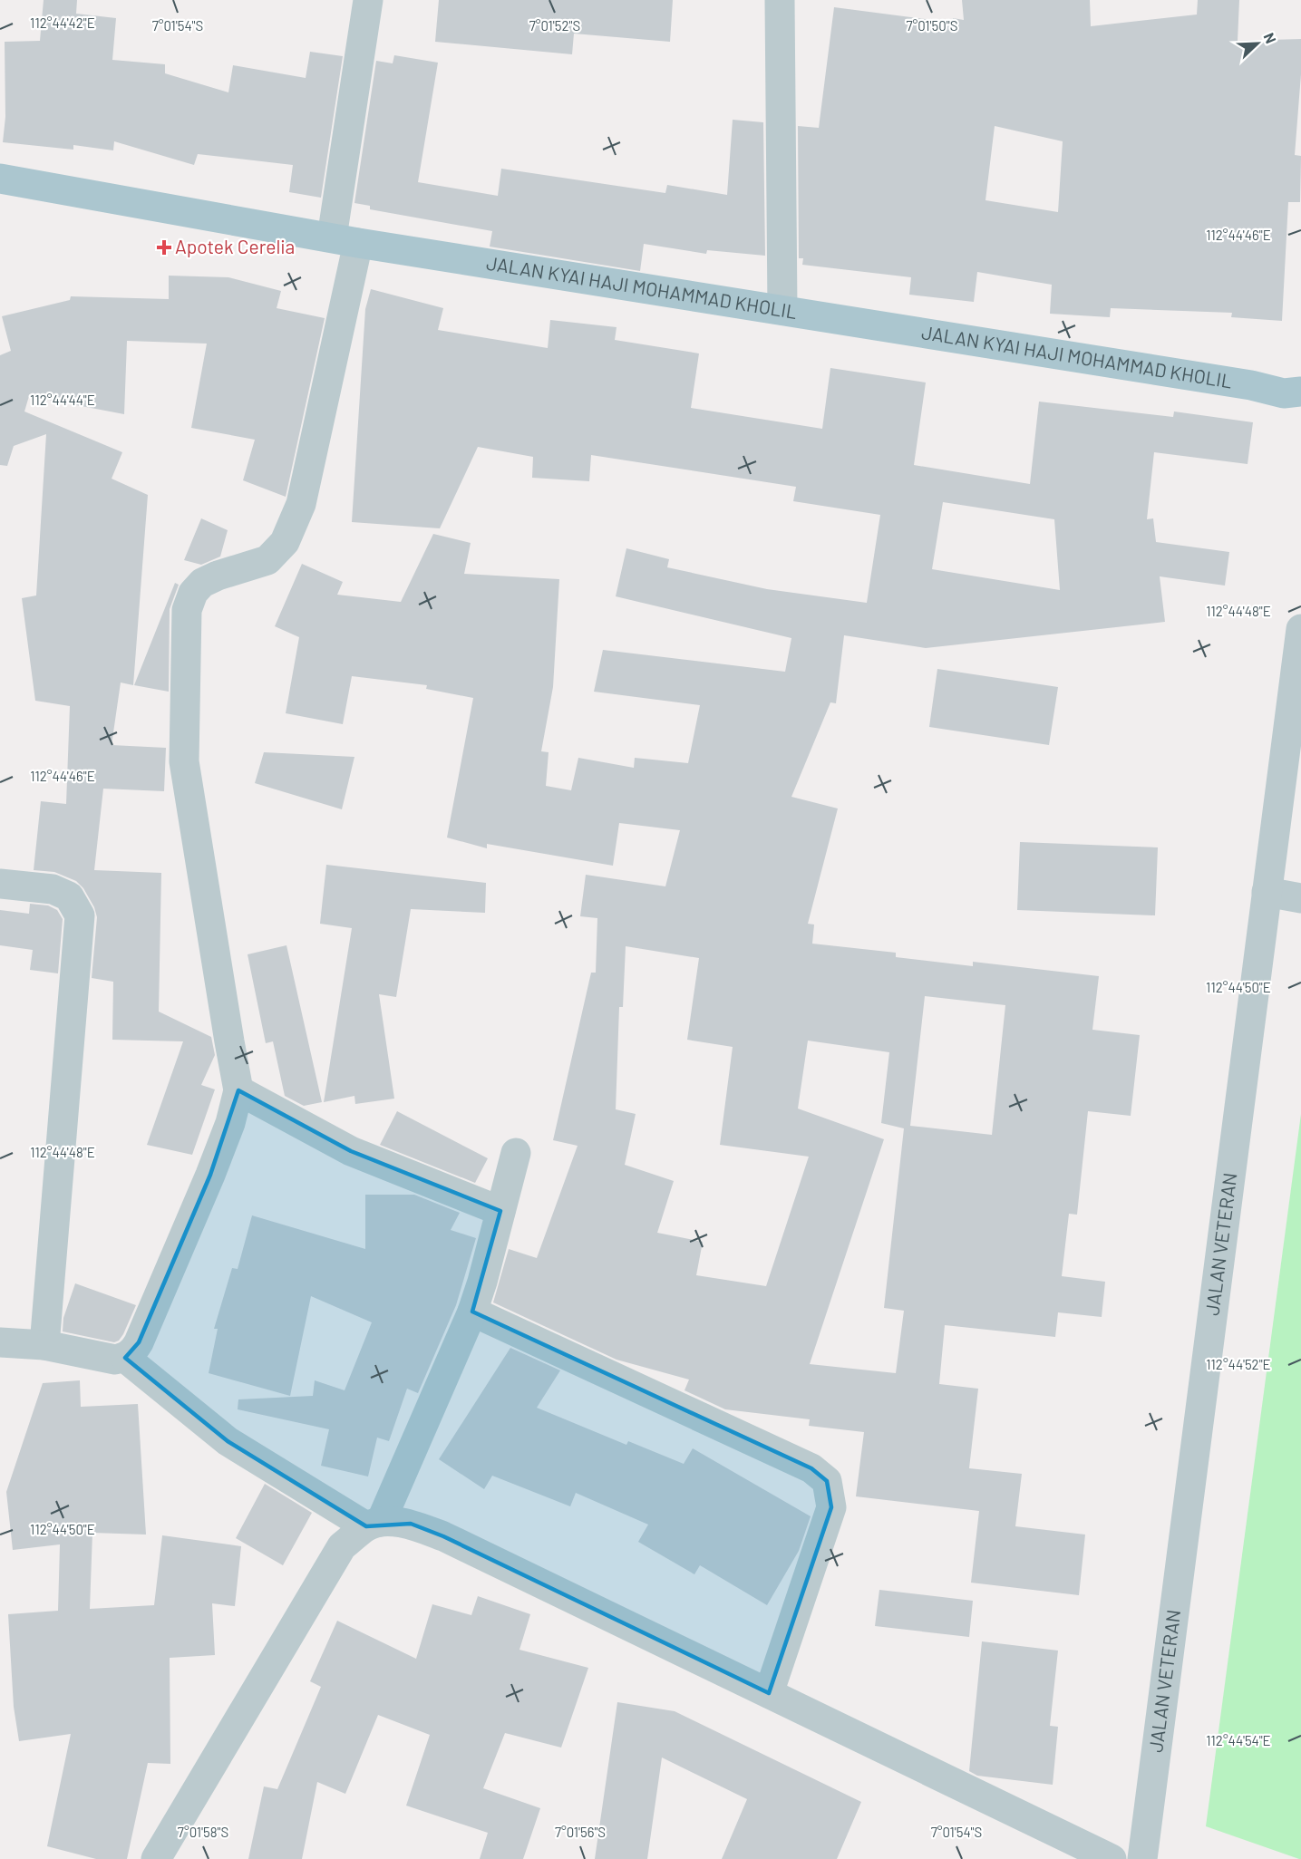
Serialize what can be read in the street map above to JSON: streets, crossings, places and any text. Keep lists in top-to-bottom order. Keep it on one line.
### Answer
{"streets":{"main road":["JALAN KYAI HAJI MOHAMMAD KHOLIL"],"street":["JALAN VETERAN"]},"places":{"health":["Apotek Cerelia"]},"north":"top right","coordinates":["112°44'42\"E","7°01'54\"S","7°01'52\"S","7°01'50\"S","112°44'46\"E","112°44'44\"E","112°44'48\"E","112°44'50\"E","112°44'52\"E","112°44'54\"E","7°01'58\"S","7°01'56\"S"]}
